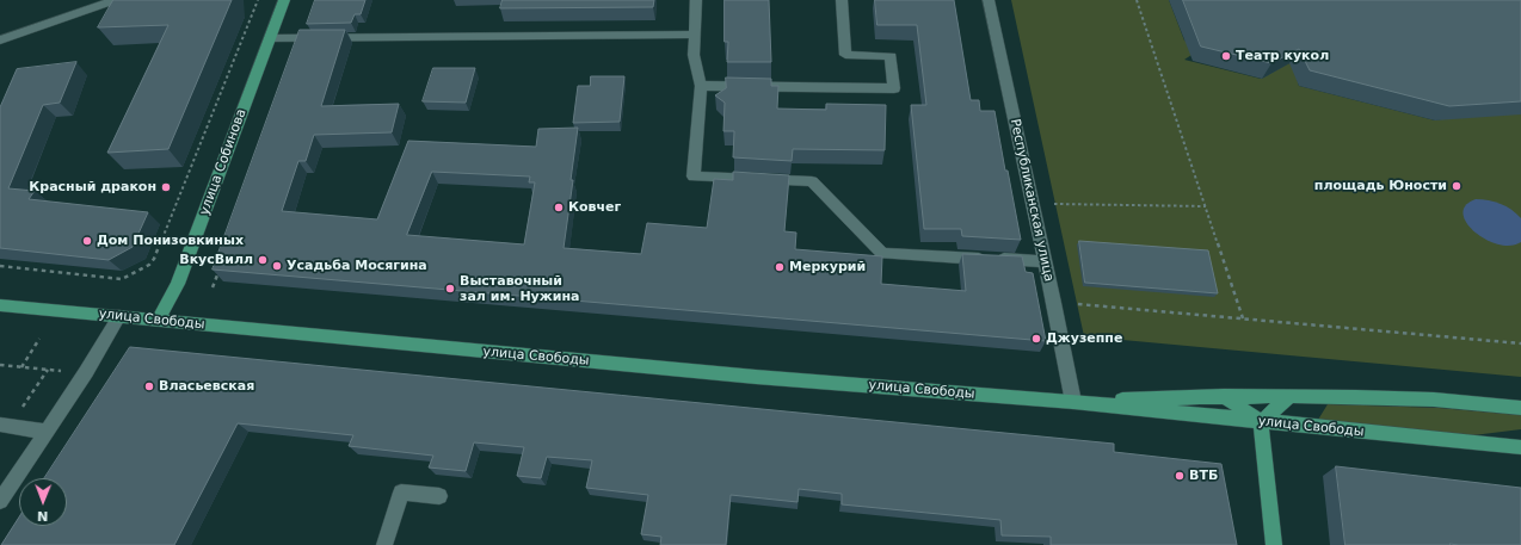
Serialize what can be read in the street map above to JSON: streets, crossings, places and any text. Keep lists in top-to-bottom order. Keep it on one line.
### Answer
{"streets":{"main road":["улица Собинова","улица Свободы"],"street":["Республиканская улица"]},"crossings":[["улица Собинова","улица Свободы"],["Республиканская улица","улица Свободы"]],"places":["Театр кукол","площадь Юности","Красный дракон","Ковчег","Дом Понизовкиных","ВкусВилл","Усадьба Мосягина","Меркурий","Выставочный зал им. Нужина","Джузеппе","Власьевская","ВТБ"],"north":"bottom"}
